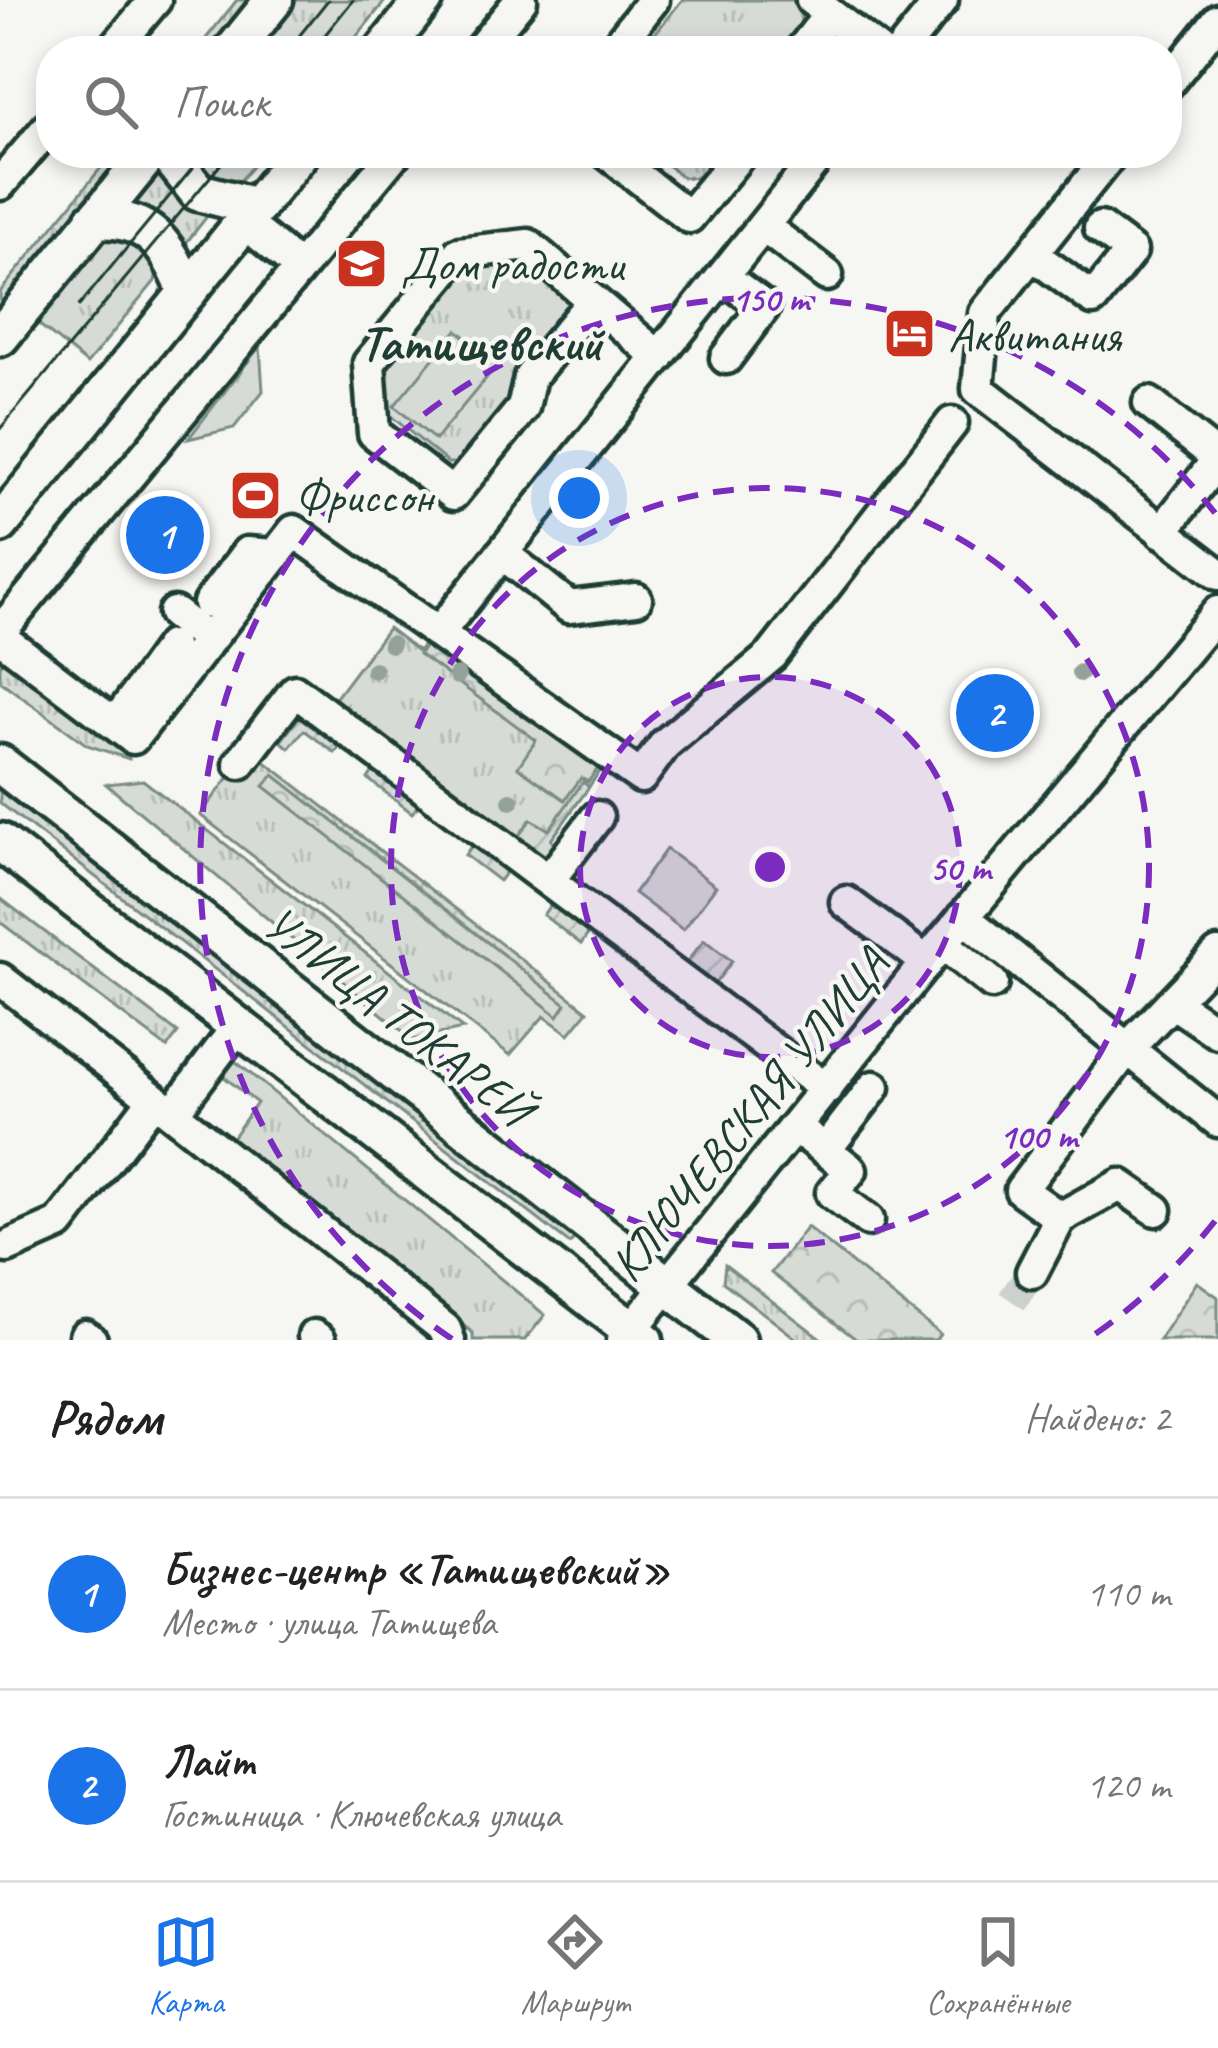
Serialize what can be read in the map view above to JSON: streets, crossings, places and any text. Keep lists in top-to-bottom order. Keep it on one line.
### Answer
{"streets":{"main road":["УЛИЦА ТОКАРЕЙ"],"street":["КЛЮЧЕВСКАЯ УЛИЦА"]},"crossings":[["УЛИЦА ТОКАРЕЙ","КЛЮЧЕВСКАЯ УЛИЦА"]],"districts":["Татищевский"],"places":{"school or university":["Дом радости"],"hotel":["Аквитания"],"sports":["Фриссон"]},"page":{"search":"Поиск","pins":["1","2"],"heading":["Рядом","Найдено: 2"],"list":[{"mark":"1","name":"Бизнес-центр «Татищевский»","note":"Место · улица Татищева","value":"110 m"},{"mark":"2","name":"Лайт","note":"Гостиница · Ключевская улица","value":"120 m"}],"nav":["Карта","Маршрут","Сохранённые"]},"rings":["150 m","50 m","100 m"]}
